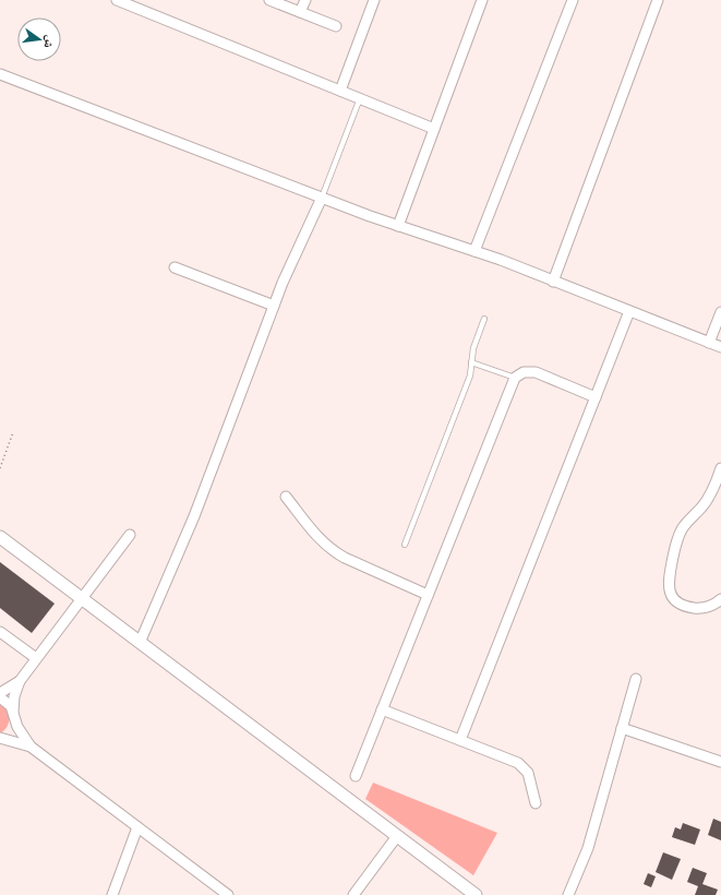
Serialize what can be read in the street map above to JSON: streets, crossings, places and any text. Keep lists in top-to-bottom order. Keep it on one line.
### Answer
{"north":"right"}
